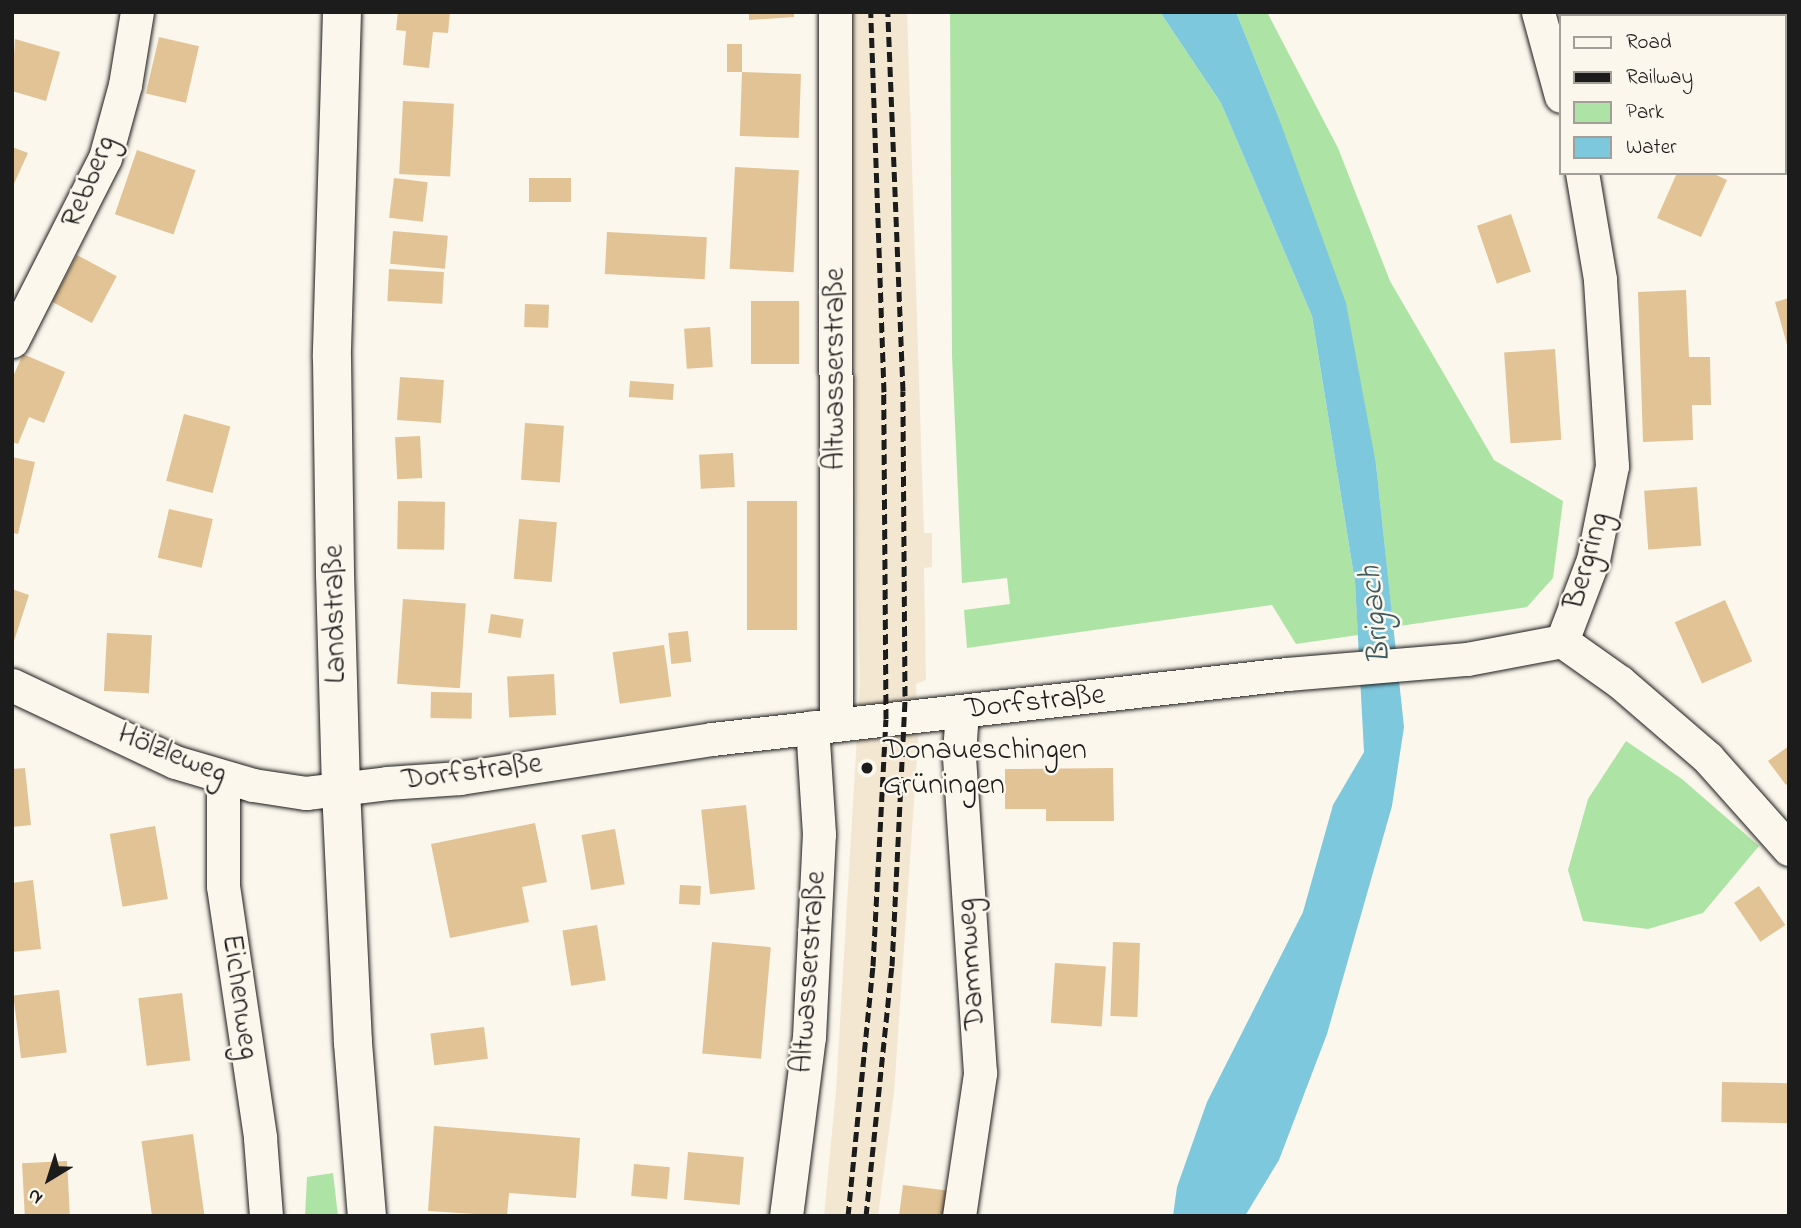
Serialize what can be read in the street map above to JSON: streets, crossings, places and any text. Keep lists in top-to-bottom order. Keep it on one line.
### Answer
{"streets":{"main road":["Landstraße"],"street":["Rebberg","Altwasserstraße","Bergring","Dorfstraße","Hölzleweg","Dammweg","Eichenweg"]},"crossings":[["Altwasserstraße","Dorfstraße"],["Bergring","Dorfstraße"],["Landstraße","Dorfstraße"],["Landstraße","Hölzleweg"],["Dorfstraße","Hölzleweg"],["Dorfstraße","Dammweg"],["Hölzleweg","Eichenweg"]],"water":["Brigach"],"places":["Donaueschingen Grüningen"],"legend":["Road","Railway","Park","Water"],"north":"bottom left"}
